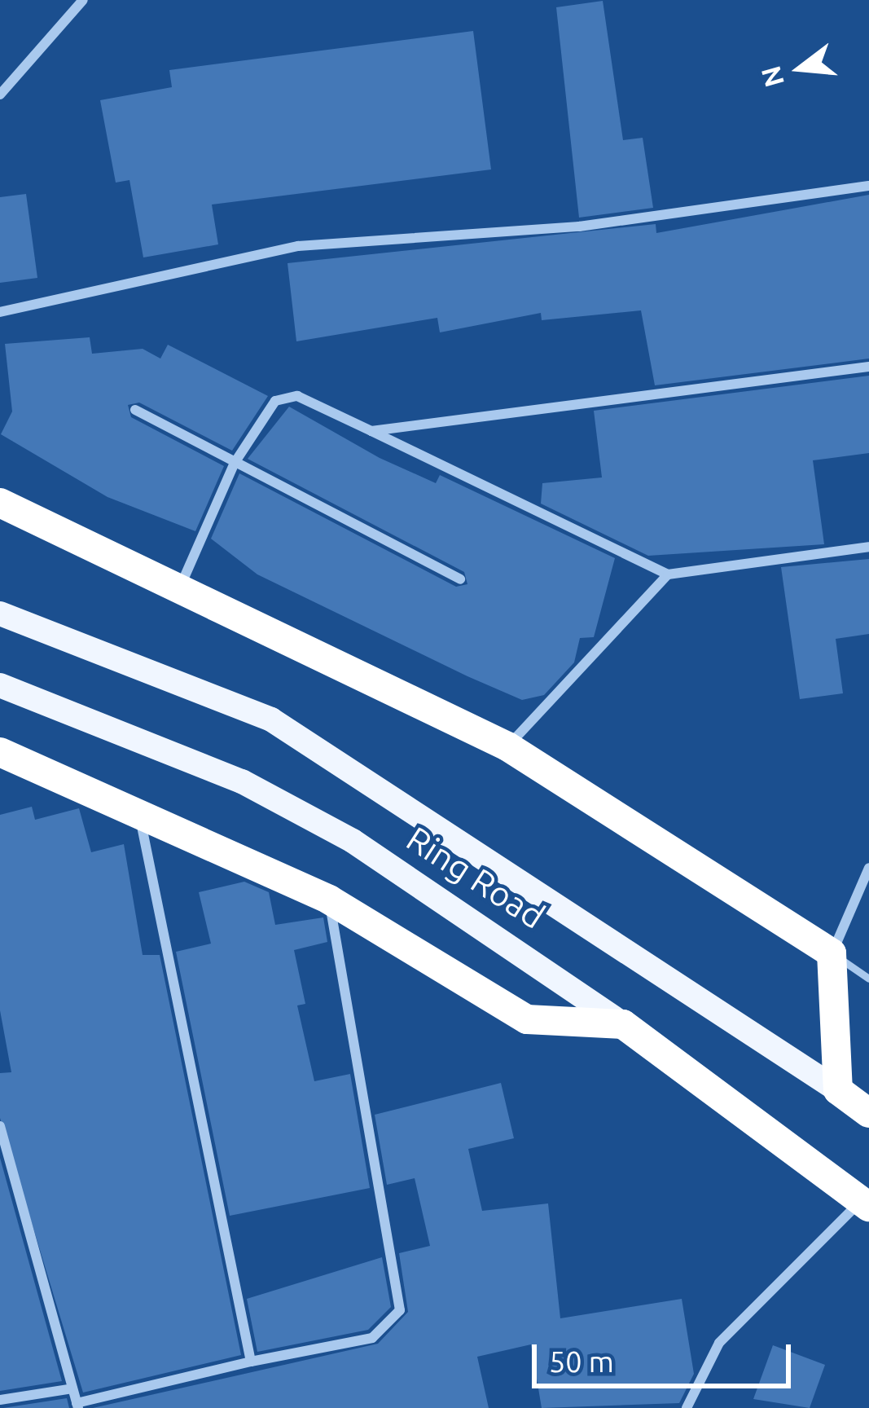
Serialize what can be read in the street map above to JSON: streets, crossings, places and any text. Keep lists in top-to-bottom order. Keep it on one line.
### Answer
{"streets":{"highway":["Ring Road"]},"scale_bar":"50 m","north":"left"}
